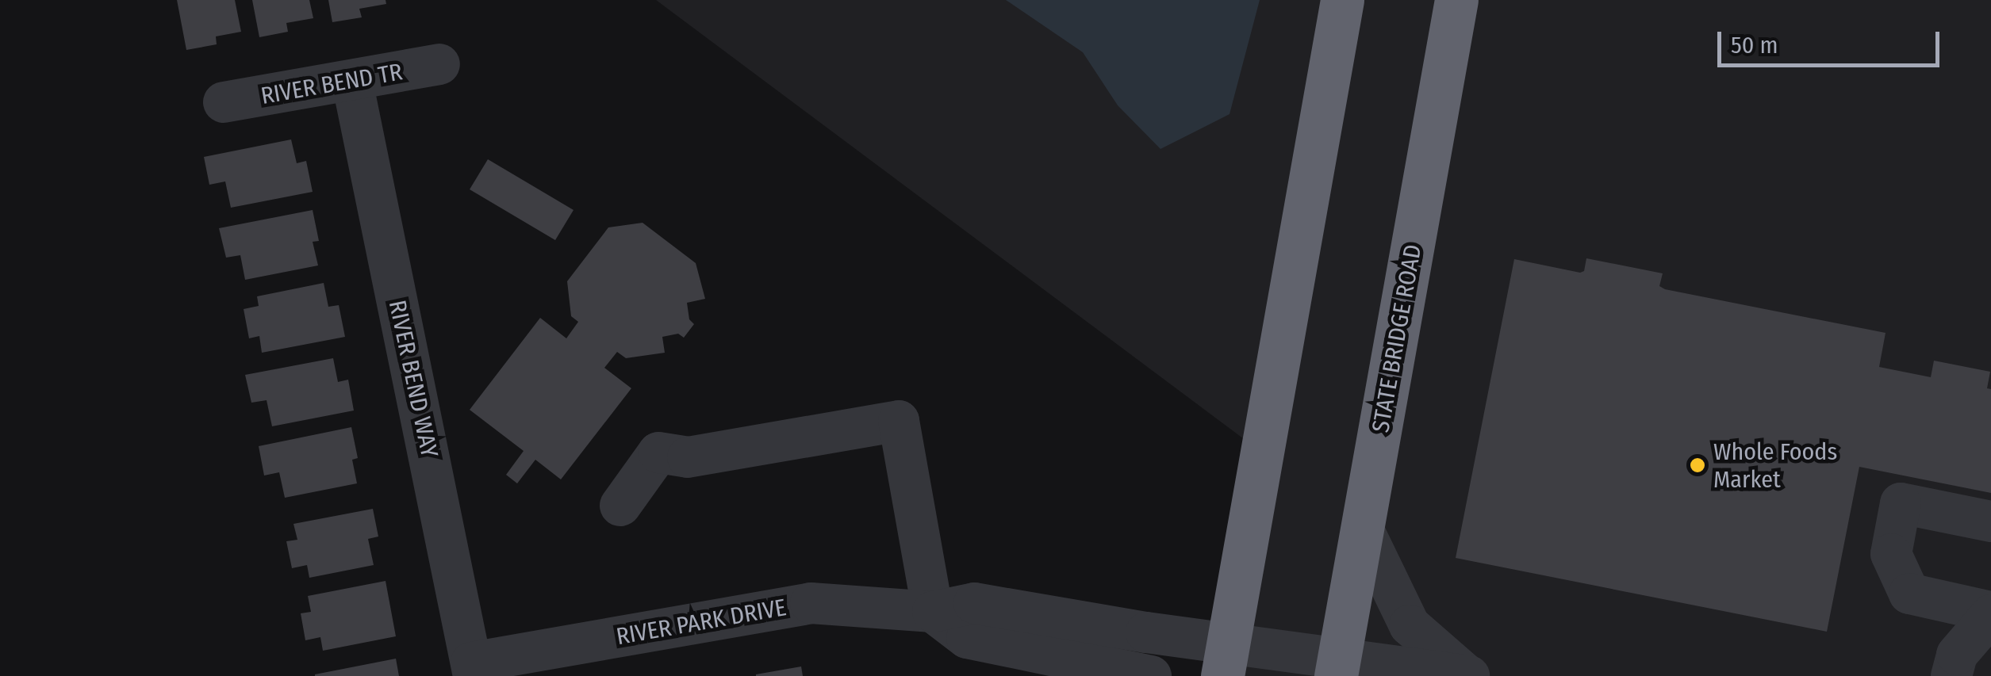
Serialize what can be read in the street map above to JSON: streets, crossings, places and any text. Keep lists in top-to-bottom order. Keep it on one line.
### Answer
{"streets":{"highway":["STATE BRIDGE ROAD"],"street":["RIVER BEND TR","RIVER BEND WAY","RIVER PARK DRIVE"]},"crossings":[["RIVER BEND TR","RIVER BEND WAY"],["STATE BRIDGE ROAD","RIVER PARK DRIVE"],["RIVER BEND WAY","RIVER PARK DRIVE"]],"places":["Whole Foods Market"],"scale_bar":"50 m"}
